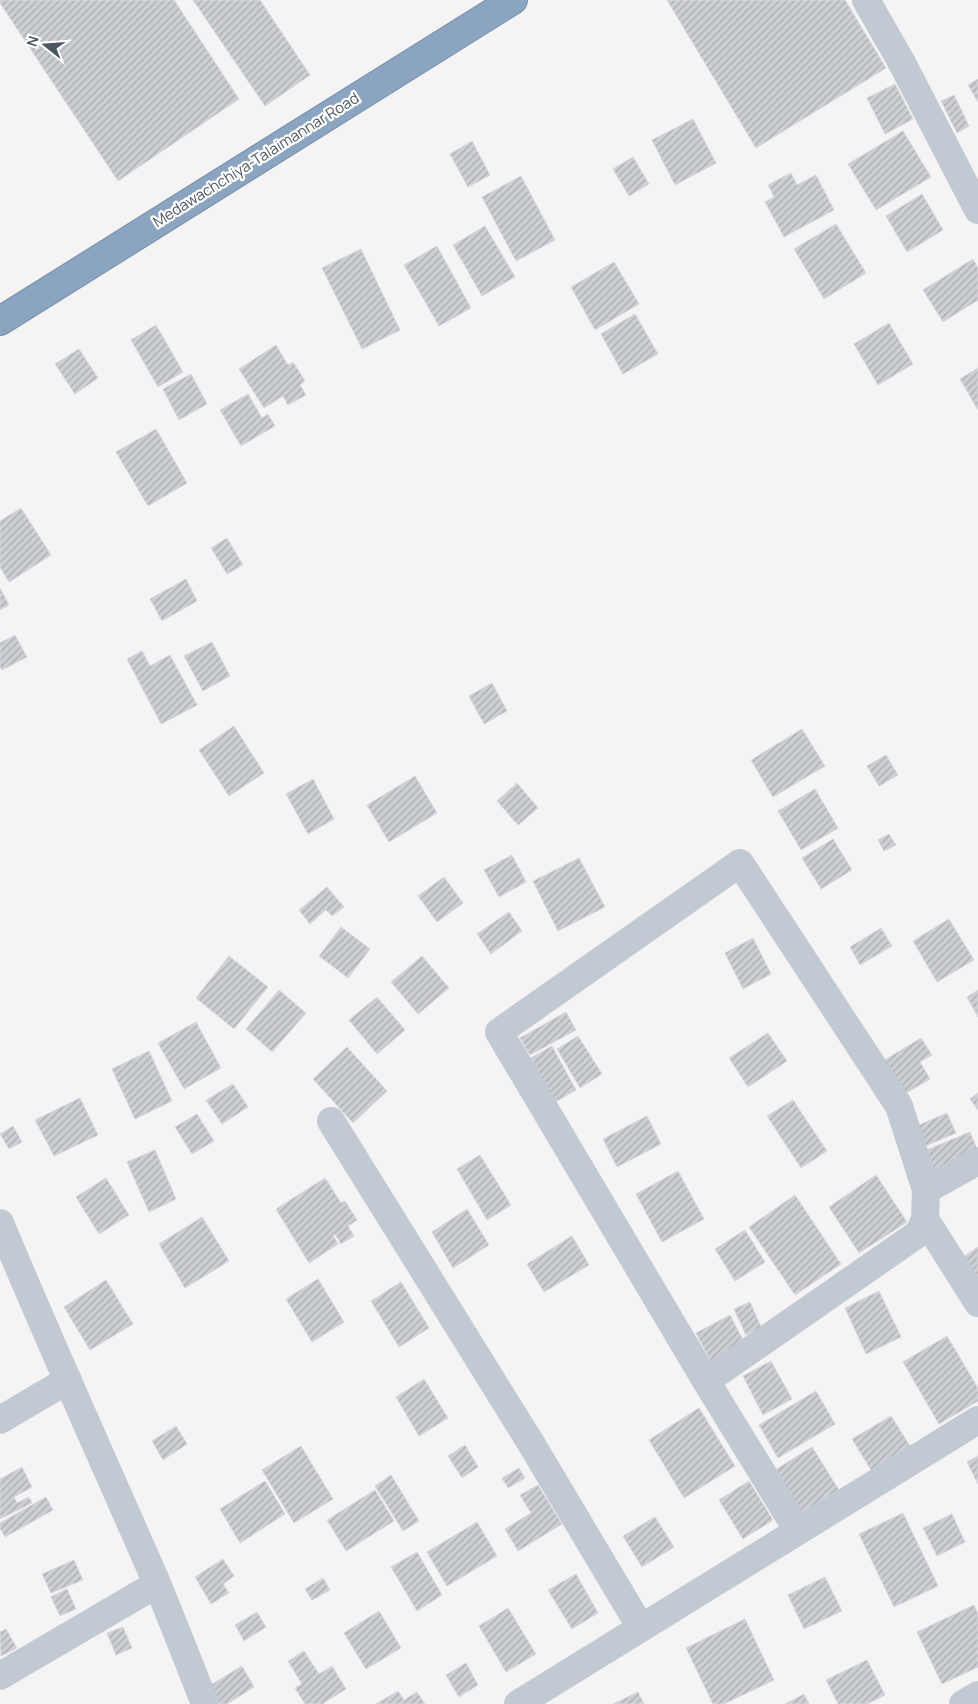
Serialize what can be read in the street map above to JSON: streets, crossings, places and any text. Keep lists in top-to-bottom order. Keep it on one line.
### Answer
{"streets":{"highway":["Medawachchiya-Talaimannar Road"]},"north":"left"}
